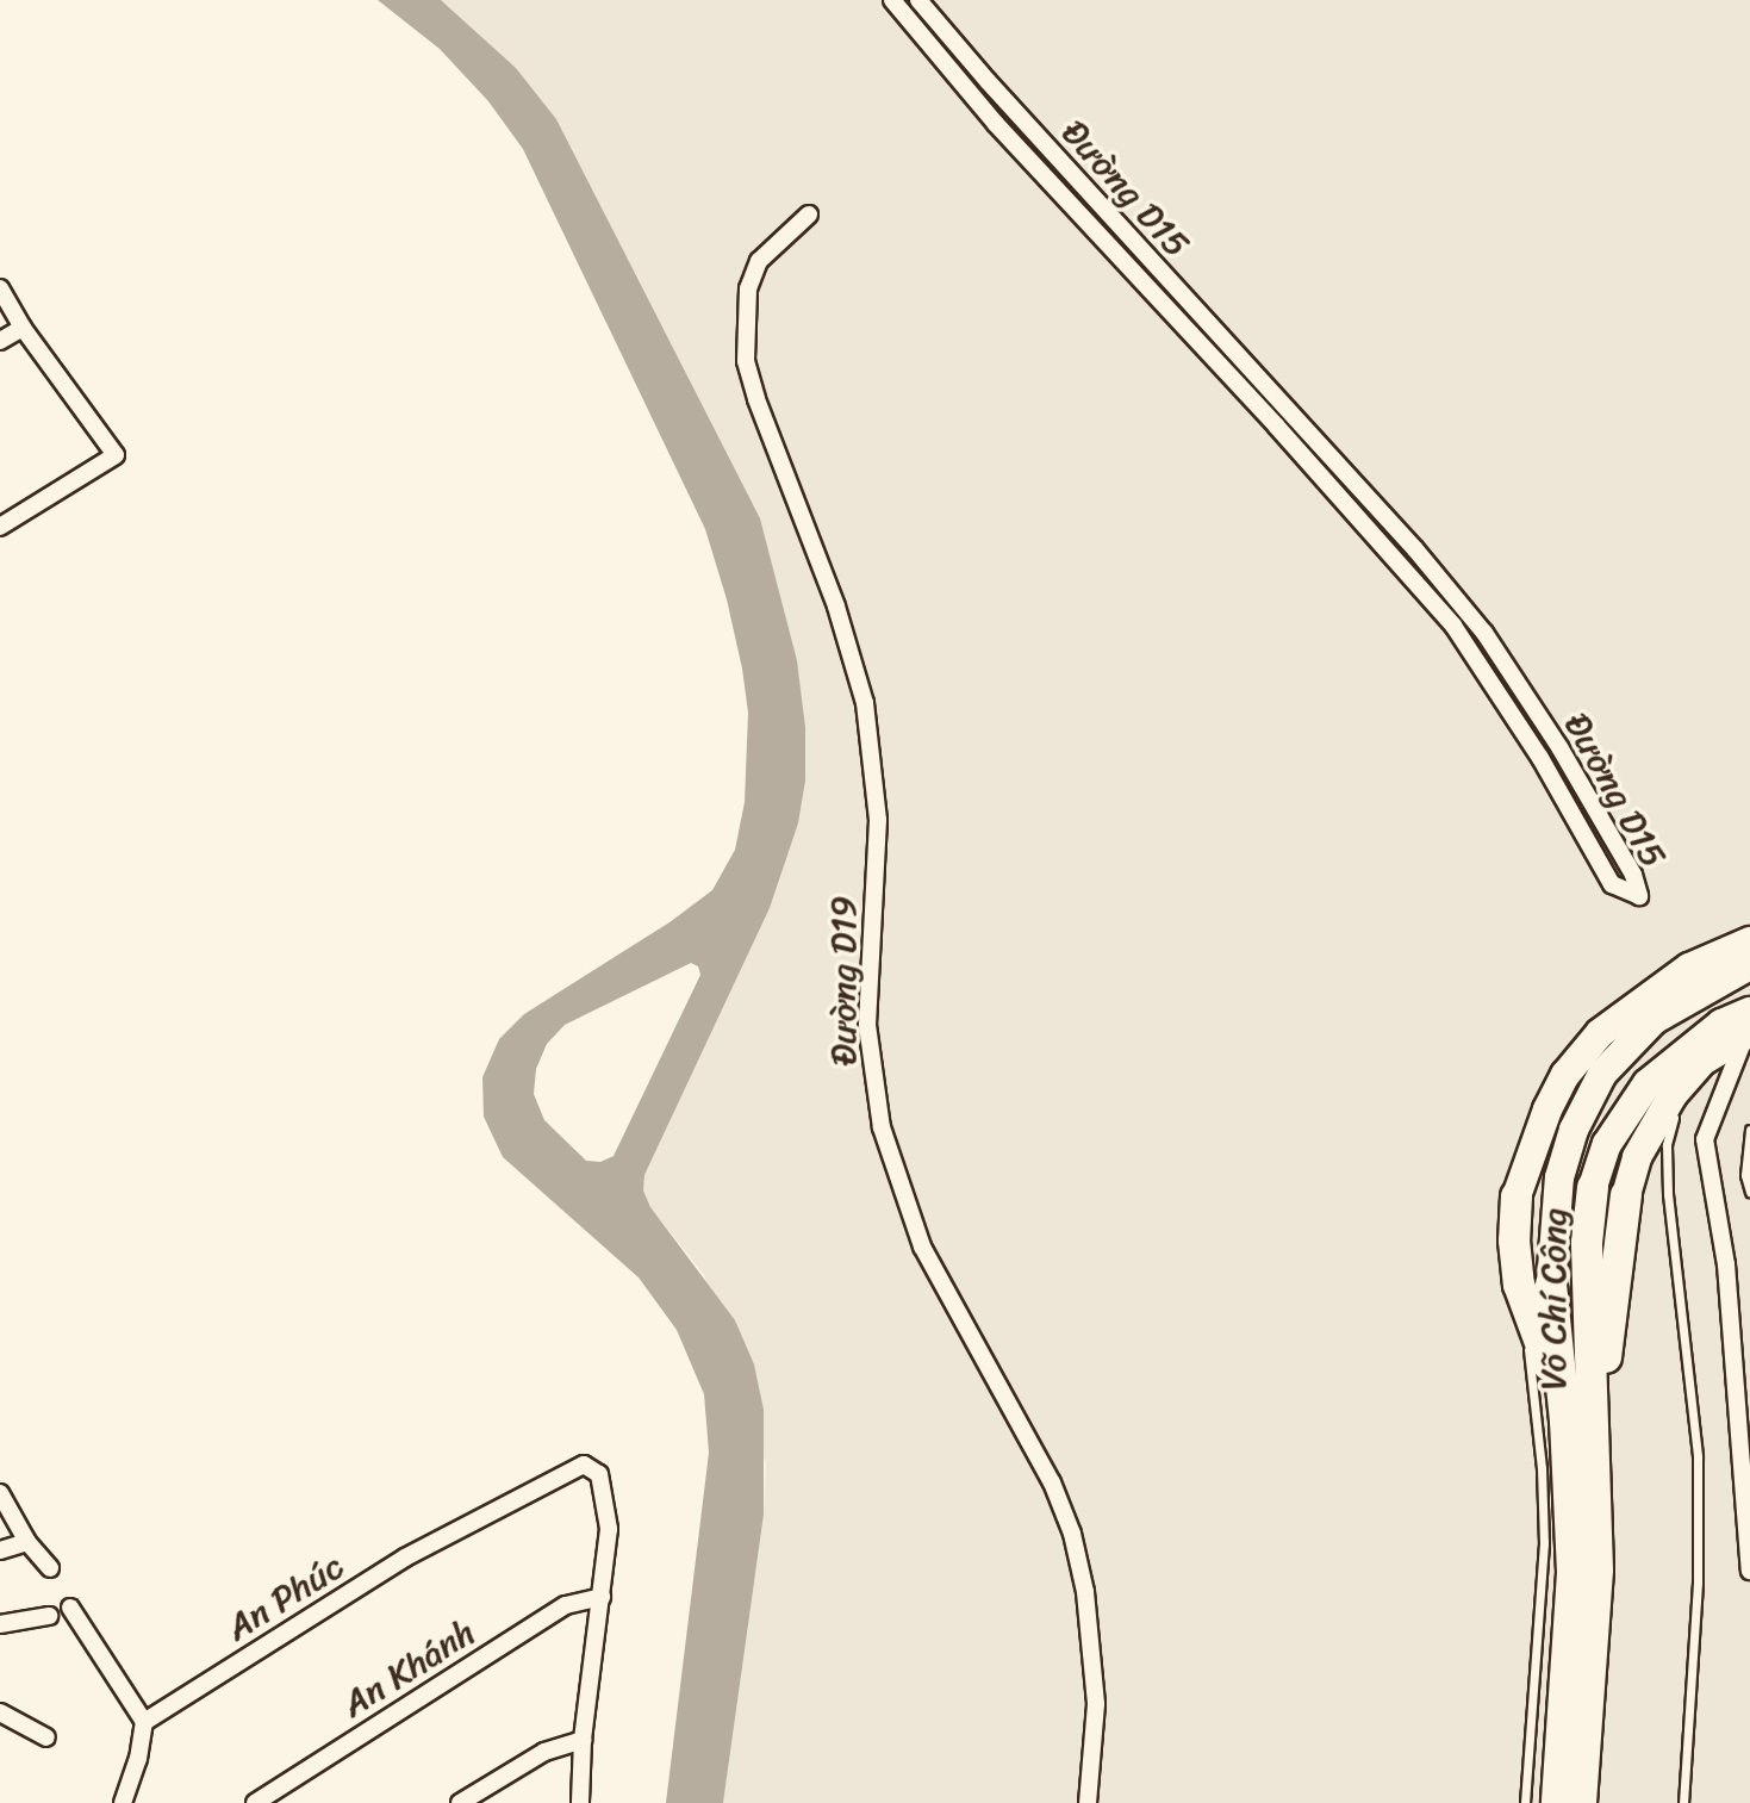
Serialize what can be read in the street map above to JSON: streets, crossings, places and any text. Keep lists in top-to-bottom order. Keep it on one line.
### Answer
{"streets":{"highway":["Võ Chí Công"],"street":["Đường D15","Đường D19","An Phúc","An Khánh"]},"crossings":[["An Phúc","An Khánh"]]}
